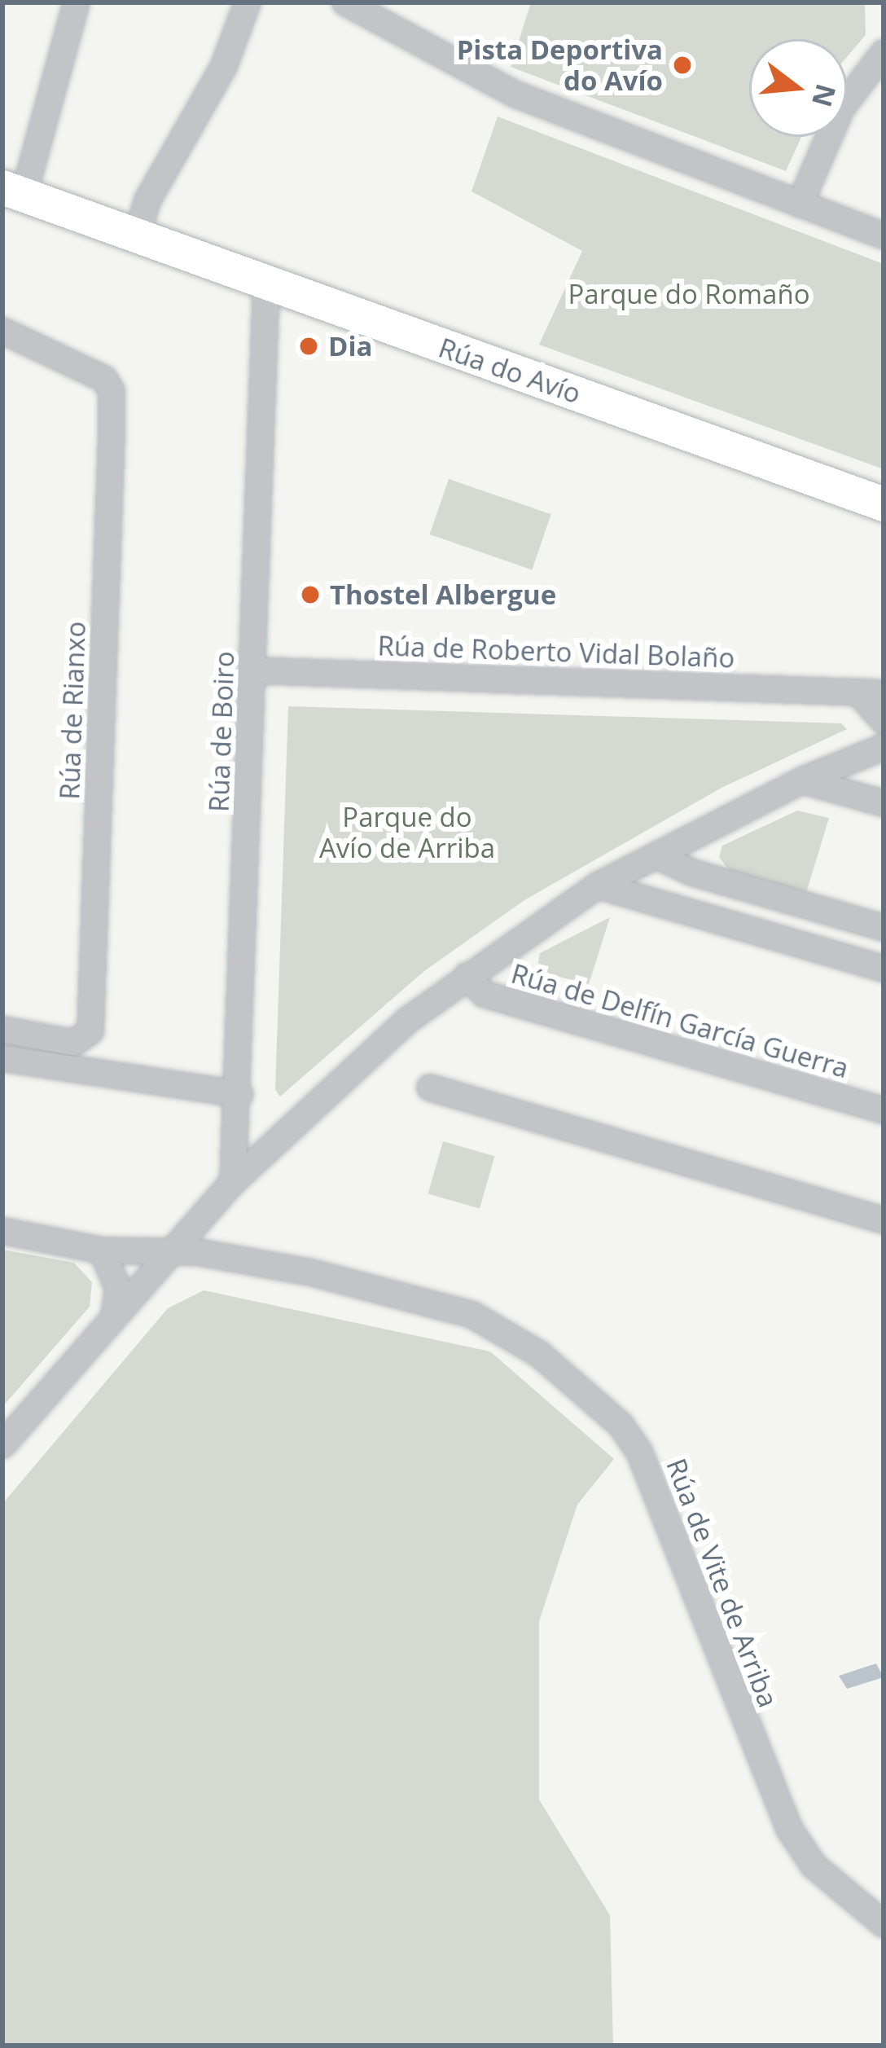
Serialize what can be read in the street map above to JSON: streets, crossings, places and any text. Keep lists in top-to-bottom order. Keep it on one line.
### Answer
{"streets":{"main road":["Rúa do Avío"],"street":["Rúa de Roberto Vidal Bolaño","Rúa de Rianxo","Rúa de Boiro","Rúa de Delfín García Guerra","Rúa de Vite de Arriba"]},"crossings":[["Rúa do Avío","Rúa de Boiro"],["Rúa de Roberto Vidal Bolaño","Rúa de Boiro"]],"parks":["Parque do Romaño","Parque do Avío de Arriba"],"places":["Pista Deportiva do Avío","Dia","Thostel Albergue"],"north":"right"}
